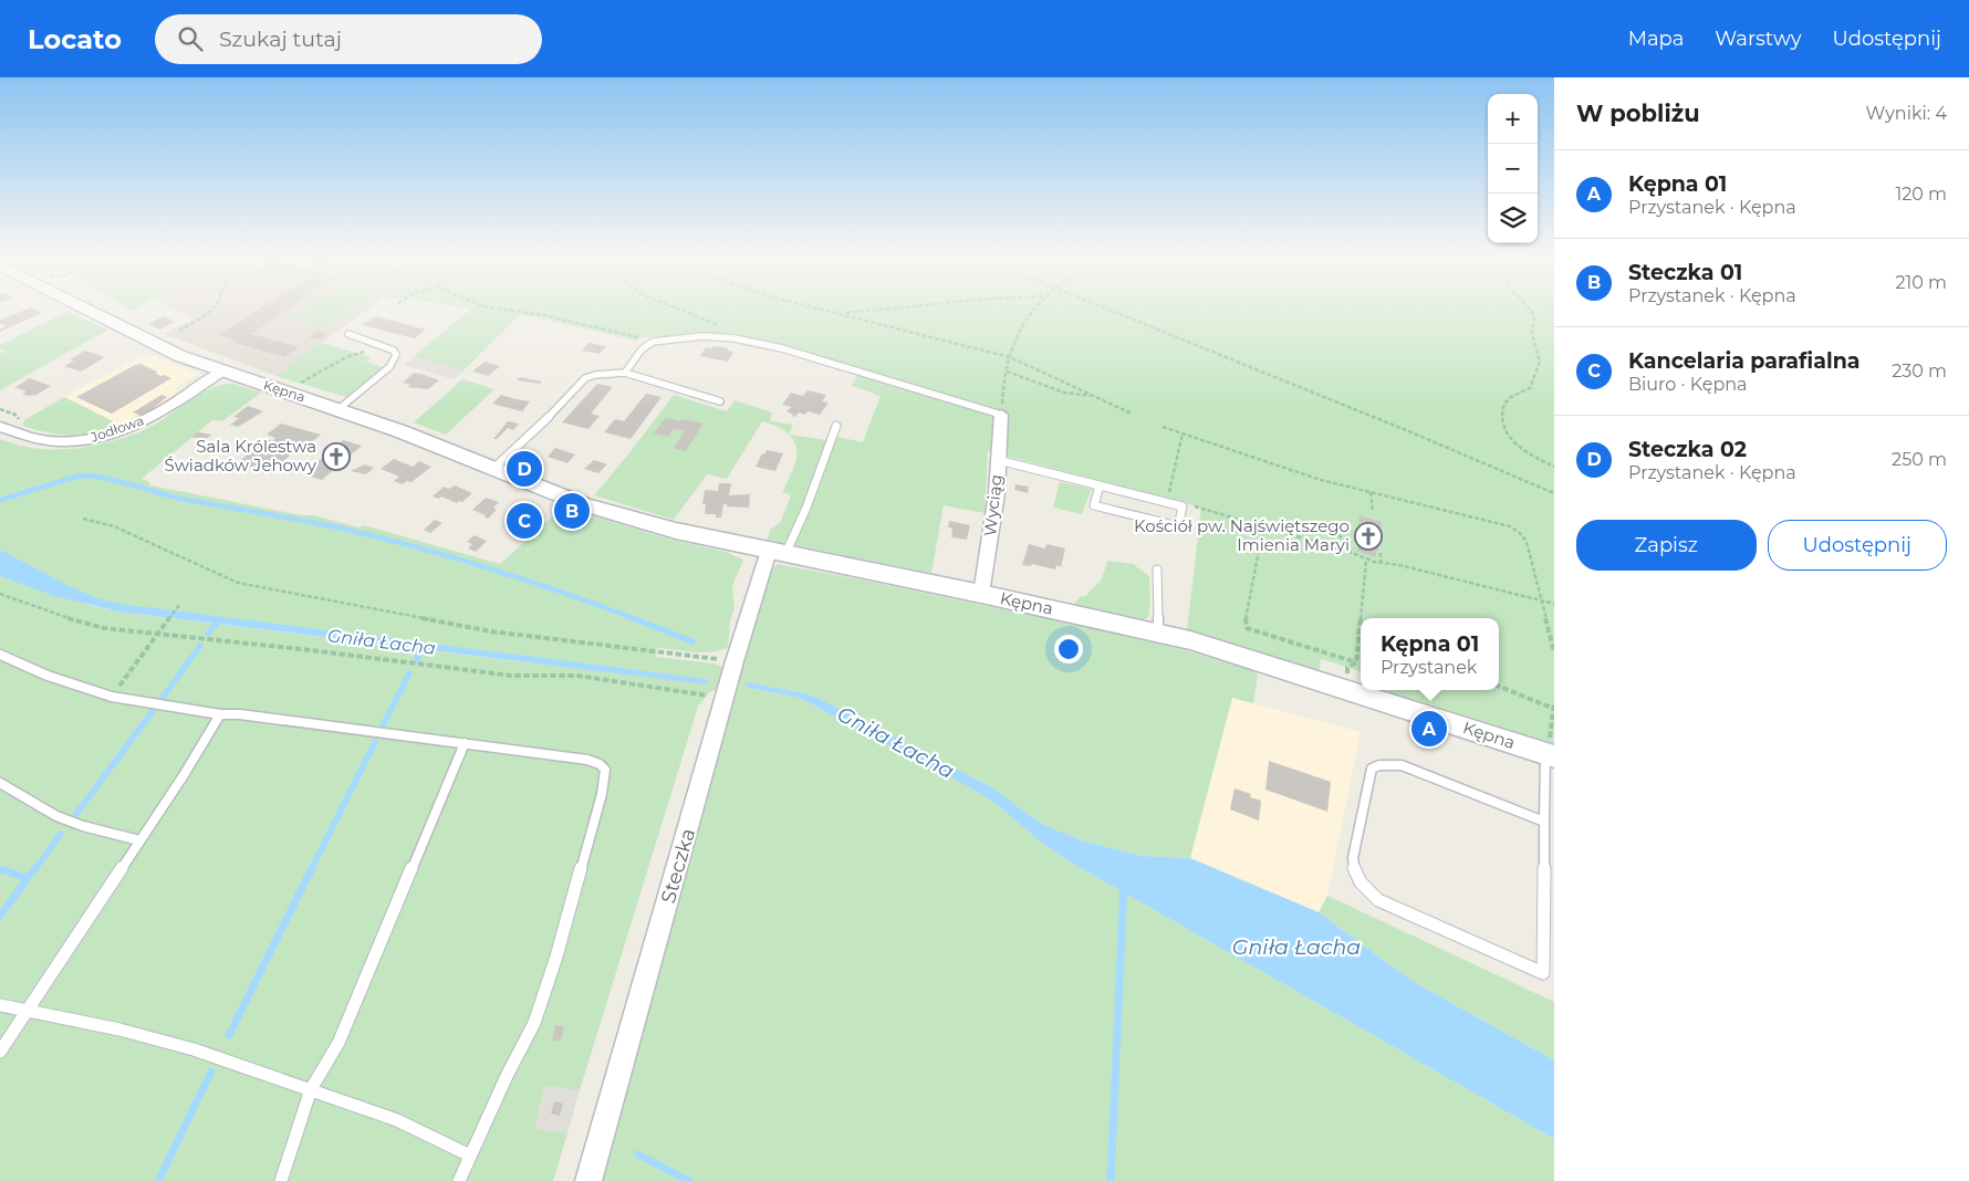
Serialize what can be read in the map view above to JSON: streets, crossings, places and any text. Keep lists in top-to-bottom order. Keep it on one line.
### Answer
{"streets":{"street":["Kępna","Jodłowa","Wyciąg","Steczka"]},"crossings":[["Kępna","Jodłowa"],["Kępna","Wyciąg"],["Kępna","Steczka"]],"water":["Gniła Łacha"],"places":{"church":["Sala Królestwa Świadków Jehowy","Kościół pw. Najświętszego Imienia Maryi"]},"page":{"header":"Locato","search":"Szukaj tutaj","nav":["Mapa","Warstwy","Udostępnij"],"heading":["W pobliżu","Wyniki: 4"],"map_buttons":["+","−"],"list":[{"mark":"A","name":"Kępna 01","note":"Przystanek · Kępna","value":"120 m"},{"mark":"B","name":"Steczka 01","note":"Przystanek · Kępna","value":"210 m"},{"mark":"C","name":"Kancelaria parafialna","note":"Biuro · Kępna","value":"230 m"},{"mark":"D","name":"Steczka 02","note":"Przystanek · Kępna","value":"250 m"}],"pins":["D","B","C","A"],"buttons":["Zapisz","Udostępnij"],"popup":["Kępna 01","Przystanek"]}}
